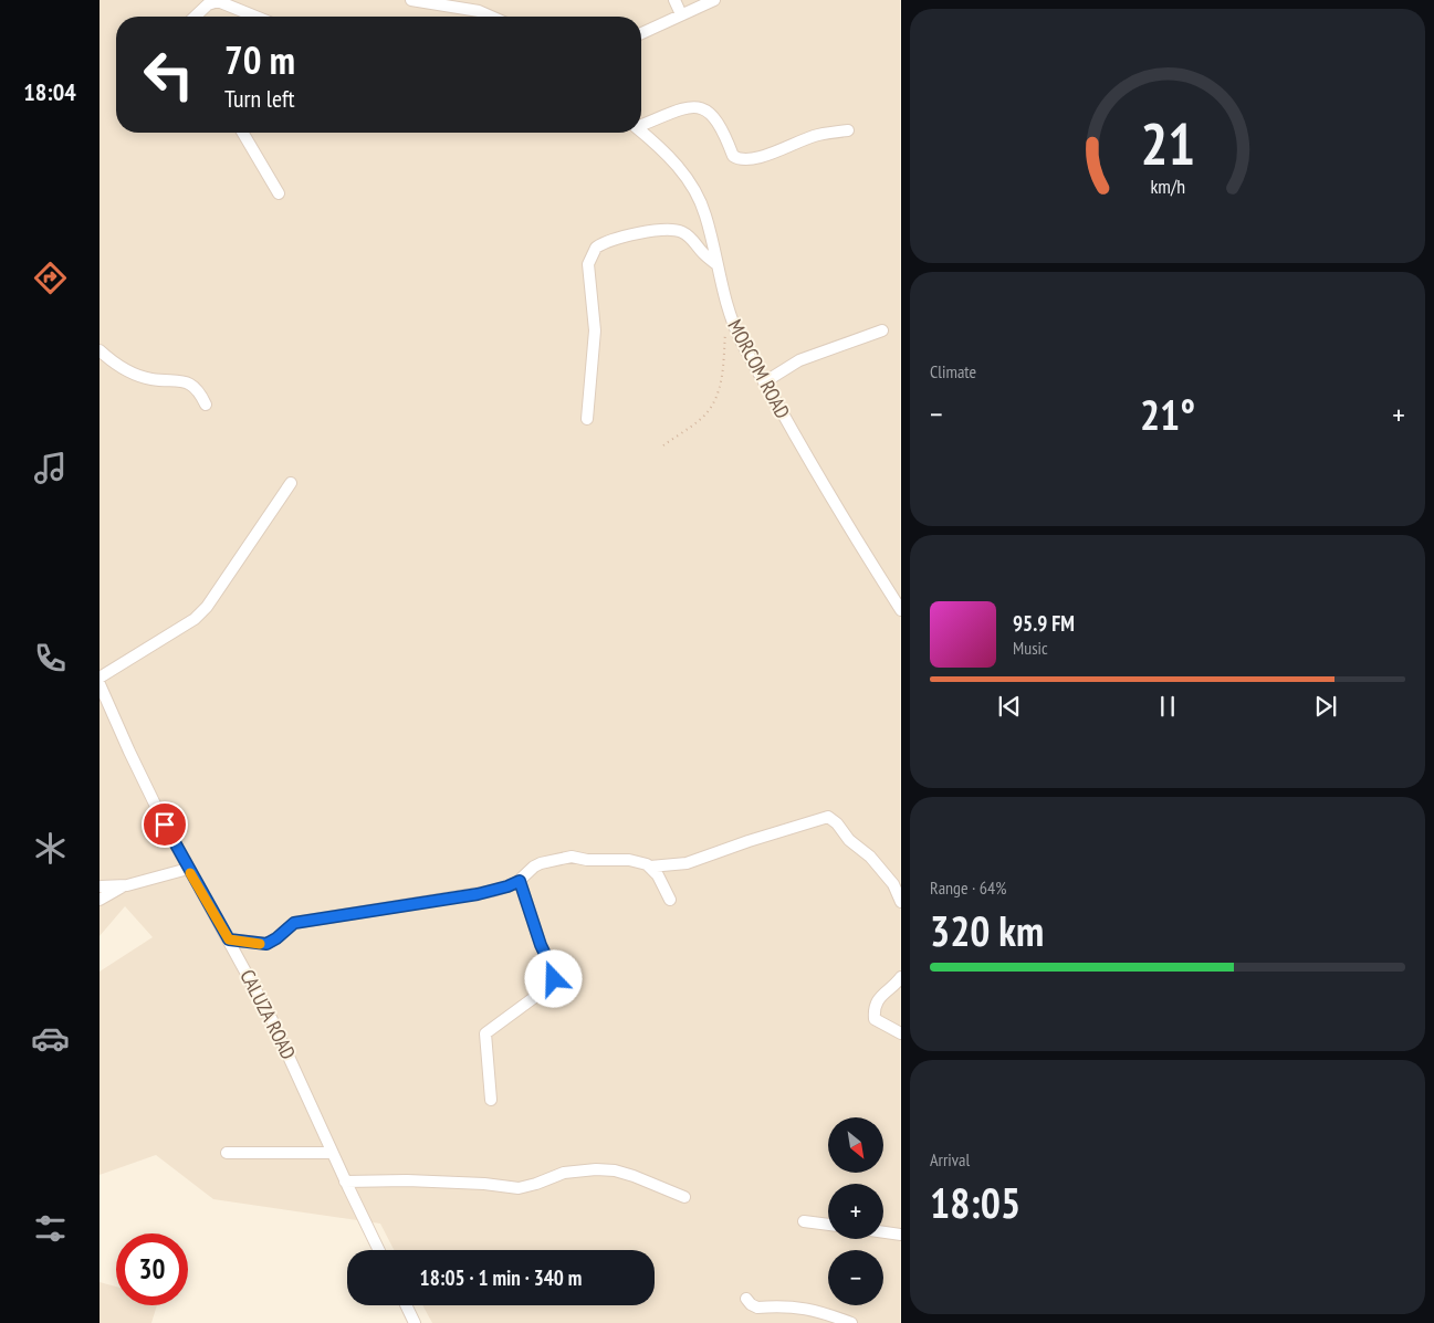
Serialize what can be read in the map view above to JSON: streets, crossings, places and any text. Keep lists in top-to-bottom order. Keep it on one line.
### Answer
{"streets":{"street":["MORCOM ROAD","CALUZA ROAD"]},"north":"bottom right","page":{"tabs":"18:04","turn":["70 m","Turn left"],"tile":["Climate",["Range · 64%","320 km"],["Arrival","18:05"]],"heat":["−","21°","+"],"song":["95.9 FM","Music"],"map_buttons":["+","−"],"limit":"30","trip":"18:05 · 1 min · 340 m","gauge":["21","km/h"]}}
